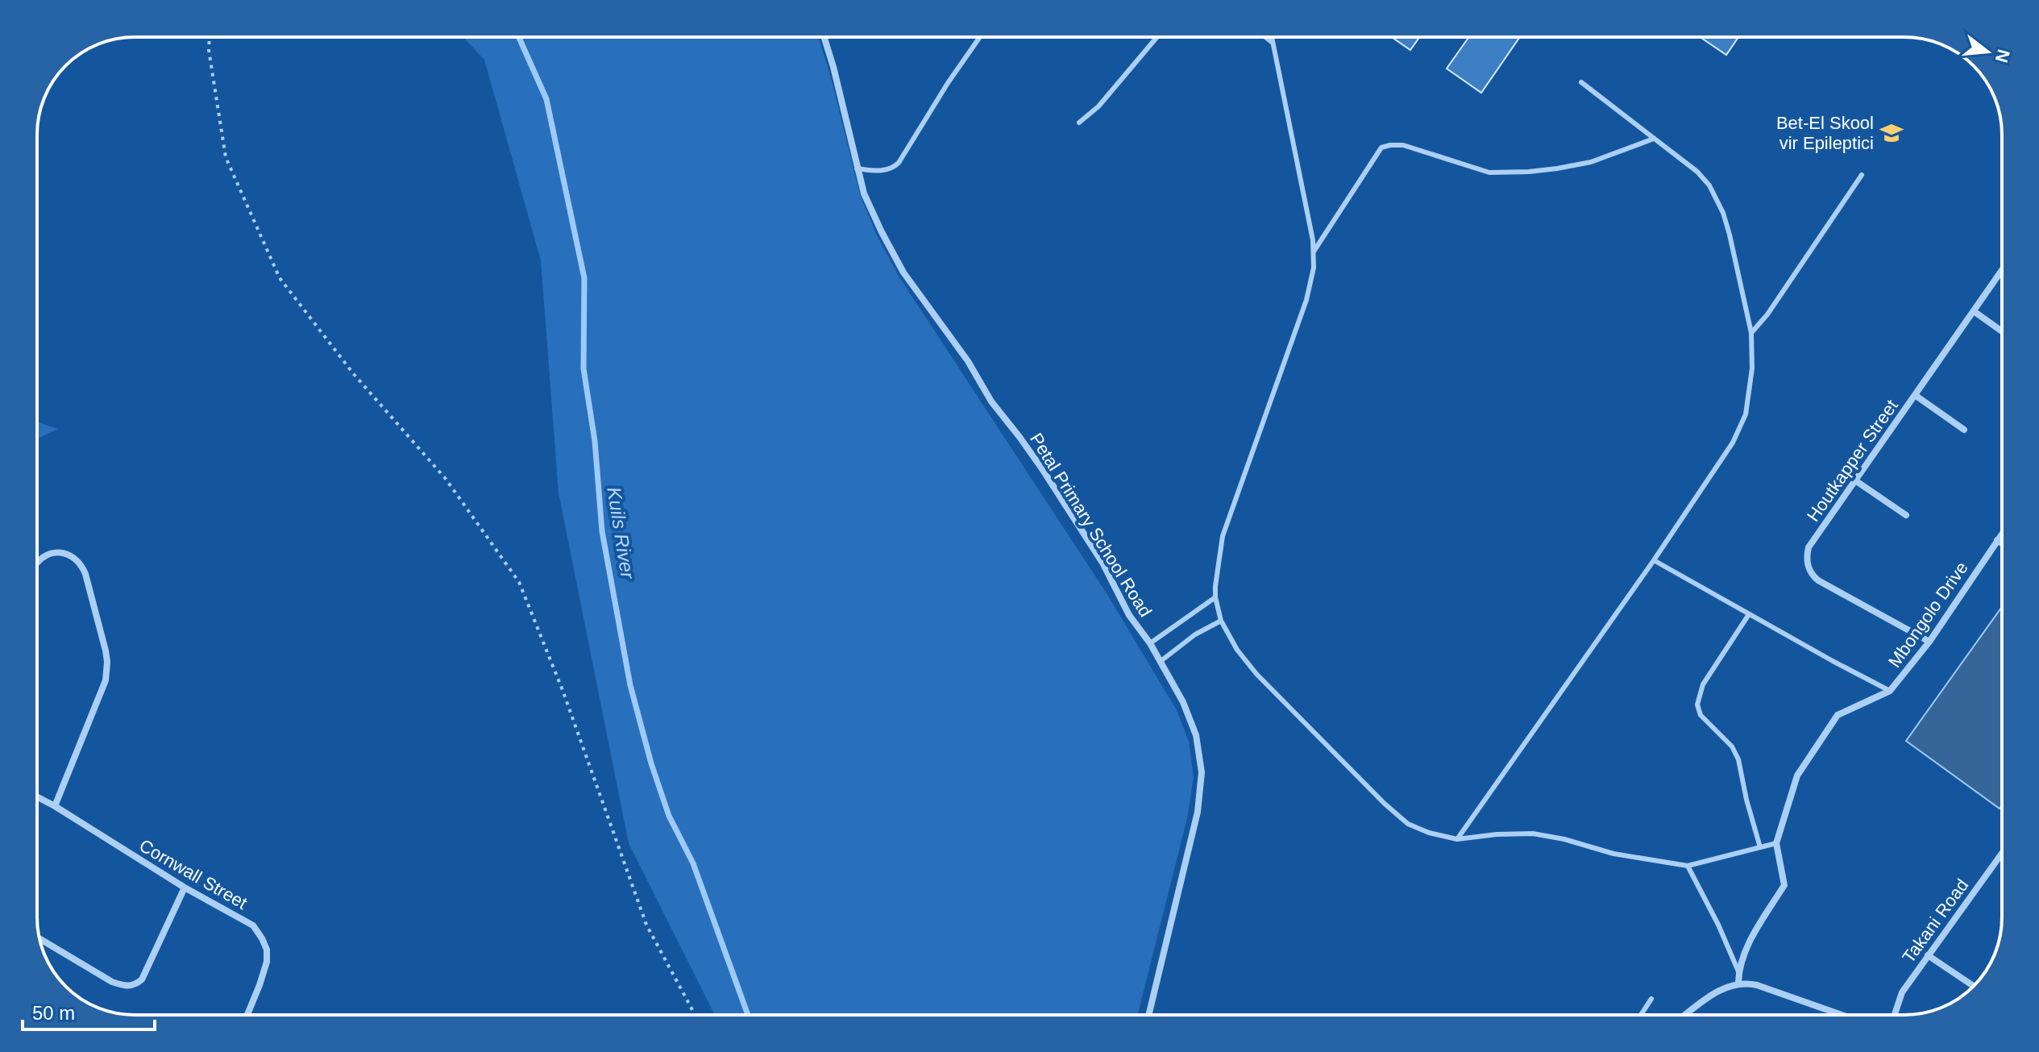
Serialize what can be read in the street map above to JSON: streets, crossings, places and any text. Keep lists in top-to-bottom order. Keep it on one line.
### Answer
{"streets":{"street":["Houtkapper Street","Petal Primary School Road","Mbongolo Drive","Cornwall Street","Takani Road"]},"crossings":[["Houtkapper Street","Mbongolo Drive"]],"water":["Kuils River"],"places":{"school or university":["Bet-El Skool vir Epileptici"]},"scale_bar":"50 m","north":"right"}
